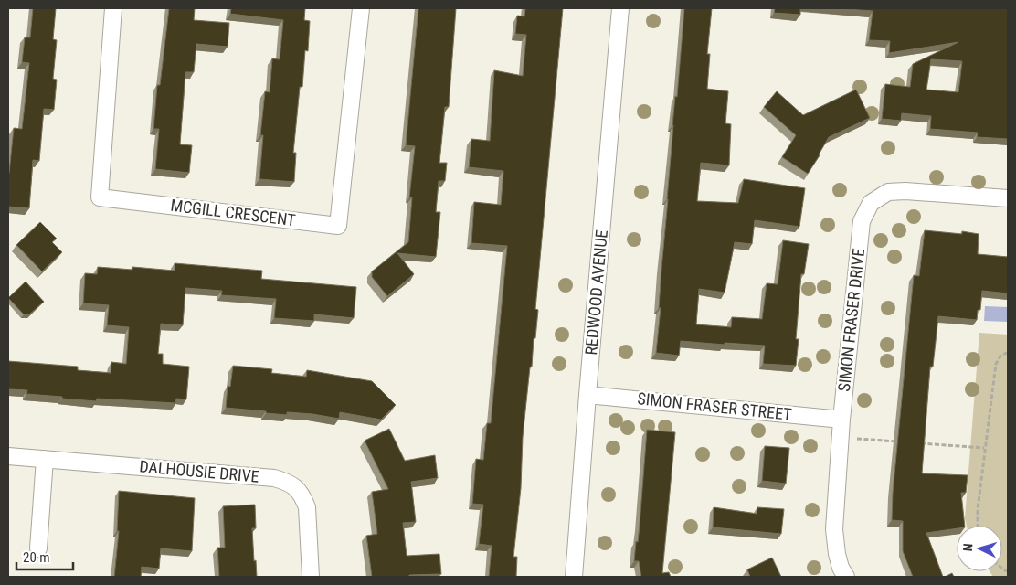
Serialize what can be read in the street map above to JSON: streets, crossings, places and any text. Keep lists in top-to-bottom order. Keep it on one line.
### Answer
{"streets":{"street":["MCGILL CRESCENT","REDWOOD AVENUE","SIMON FRASER DRIVE","SIMON FRASER STREET","DALHOUSIE DRIVE"]},"crossings":[["REDWOOD AVENUE","SIMON FRASER STREET"],["SIMON FRASER DRIVE","SIMON FRASER STREET"]],"scale_bar":"20 m","north":"left"}
